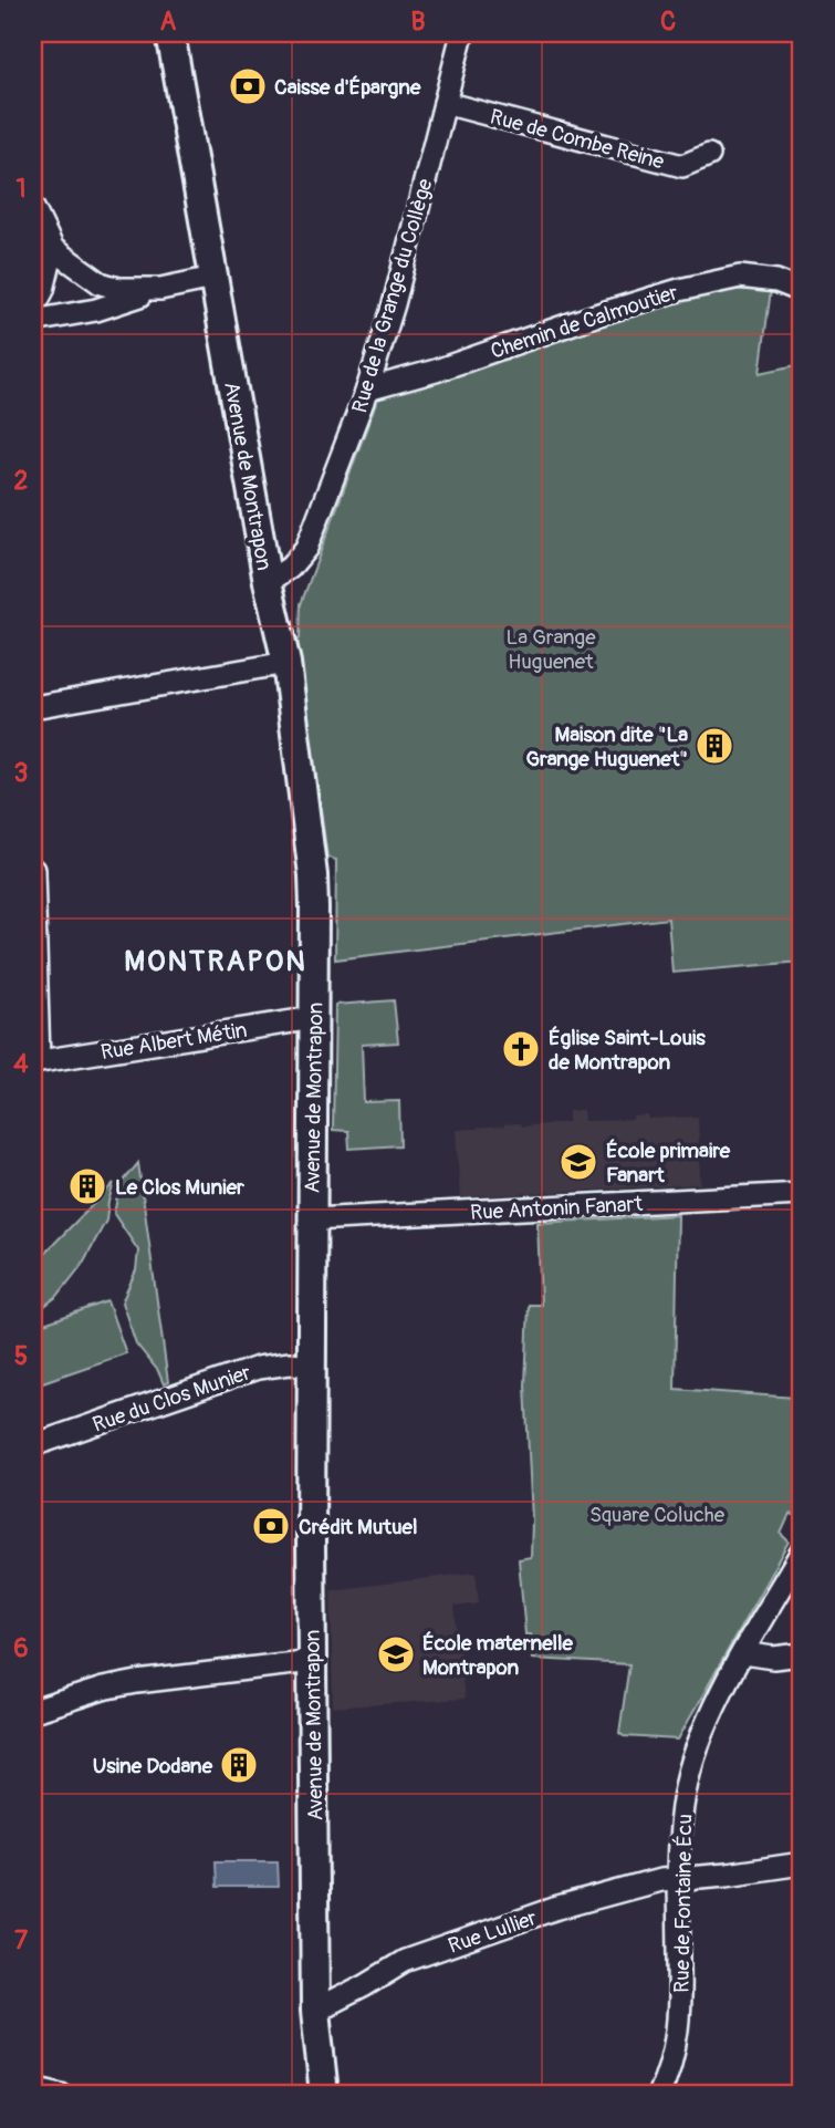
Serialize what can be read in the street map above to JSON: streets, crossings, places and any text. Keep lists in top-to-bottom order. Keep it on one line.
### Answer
{"streets":{"street":["Rue de Combe Reine","Rue de la Grange du Collège","Chemin de Calmoutier","Avenue de Montrapon","Rue Albert Métin","Rue Antonin Fanart","Rue du Clos Munier","Rue de Fontaine Écu","Rue Lullier"]},"crossings":[["Rue de Combe Reine","Rue de la Grange du Collège"],["Rue de la Grange du Collège","Chemin de Calmoutier"],["Rue de la Grange du Collège","Avenue de Montrapon"],["Avenue de Montrapon","Rue Albert Métin"],["Avenue de Montrapon","Rue Antonin Fanart"],["Avenue de Montrapon","Rue du Clos Munier"],["Avenue de Montrapon","Rue Lullier"],["Rue de Fontaine Écu","Rue Lullier"]],"districts":["MONTRAPON"],"parks":["La Grange Huguenet","Square Coluche"],"places":{"bank":["Caisse d'Épargne","Crédit Mutuel"],"building":["Maison dite \"La Grange Huguenet\"","Le Clos Munier","Usine Dodane"],"church":["Église Saint-Louis de Montrapon"],"school or university":["École primaire Fanart","École maternelle Montrapon"]},"grid":{"columns":["A","B","C"],"rows":["1","2","3","4","5","6","7"]}}
